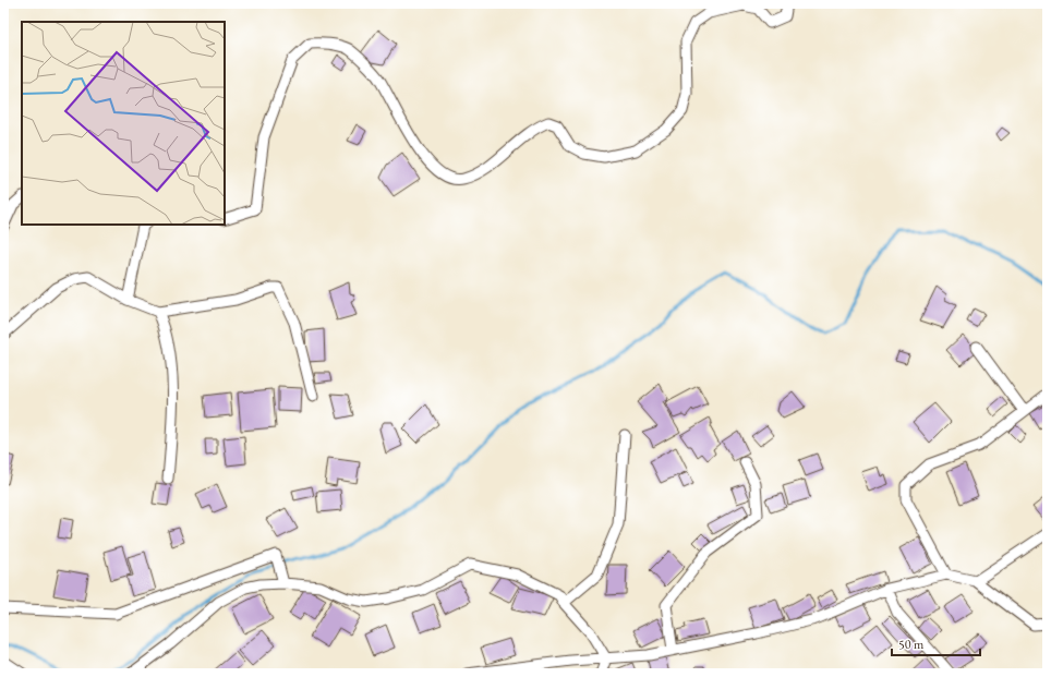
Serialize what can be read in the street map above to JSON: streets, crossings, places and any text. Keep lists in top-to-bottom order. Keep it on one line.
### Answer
{"scale_bar":"50 m"}
